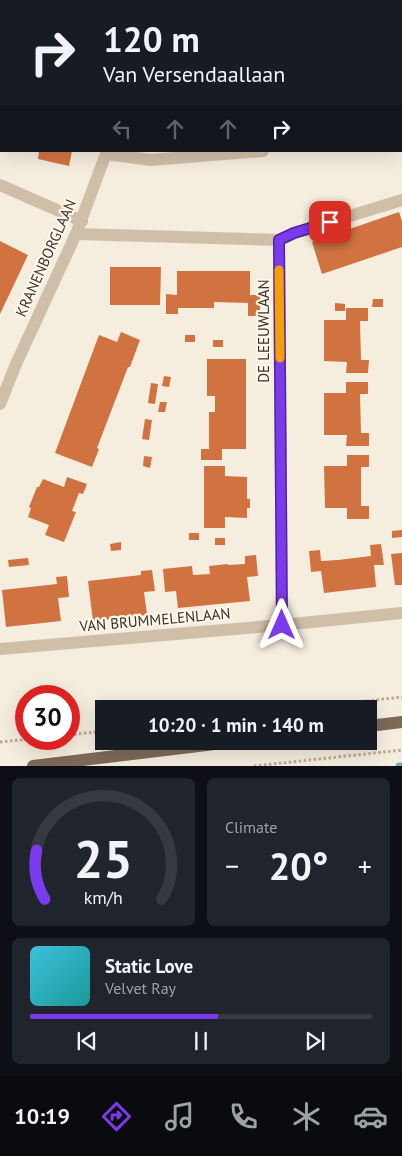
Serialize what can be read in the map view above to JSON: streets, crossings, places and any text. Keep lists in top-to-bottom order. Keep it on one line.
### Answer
{"streets":{"street":["KRANENBORGLAAN","DE LEEUWLAAN","VAN BRUMMELENLAAN"]},"crossings":[["DE LEEUWLAAN","VAN BRUMMELENLAAN"]],"page":{"turn":["120 m","Van Versendaallaan"],"limit":"30","trip":"10:20 · 1 min · 140 m","tile":"Climate","heat":["−","20°","+"],"song":["Static Love","Velvet Ray"],"tabs":"10:19","gauge":["25","km/h"]}}
